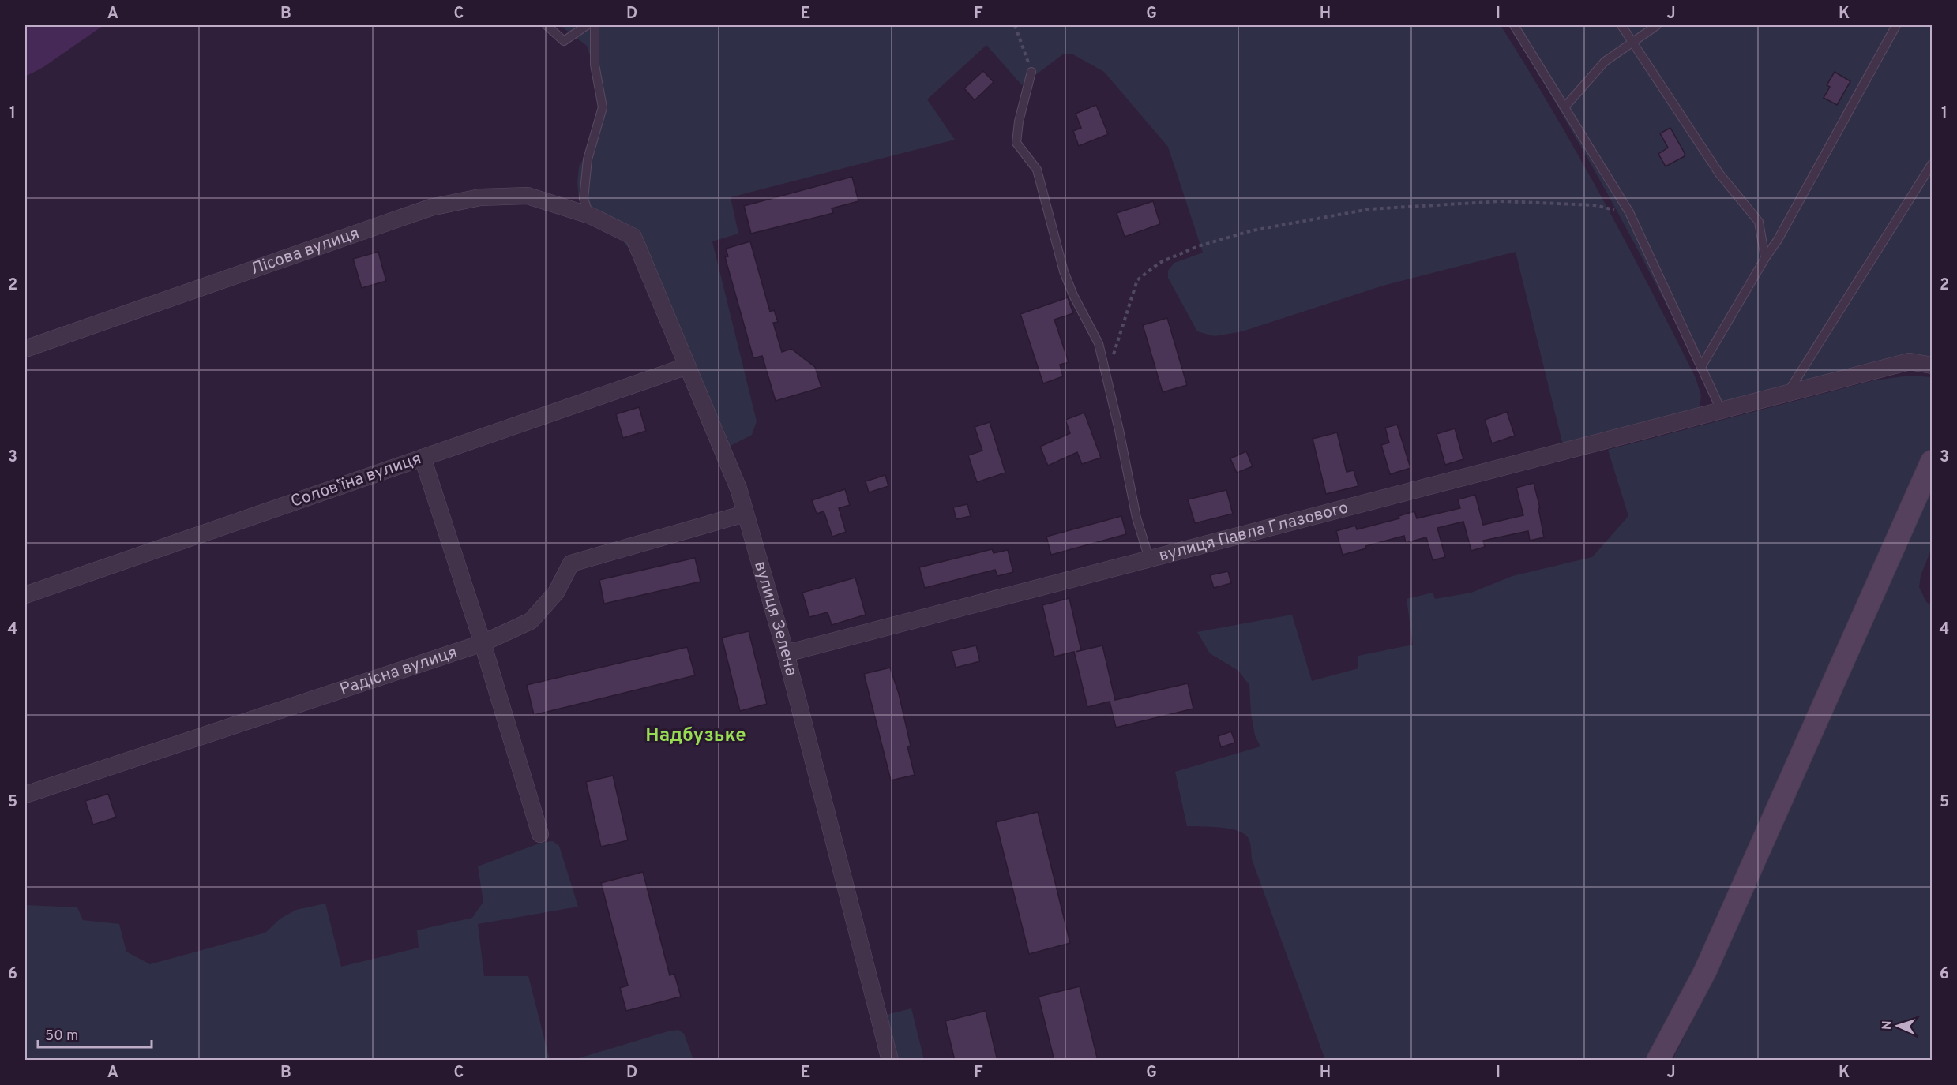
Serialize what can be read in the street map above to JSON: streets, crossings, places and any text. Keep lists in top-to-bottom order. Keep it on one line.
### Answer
{"streets":{"street":["Лісова вулиця","Соловʼїна вулиця","вулиця Павла Глазового","вулиця Зелена","Радісна вулиця"]},"crossings":[["Лісова вулиця","вулиця Зелена"],["Соловʼїна вулиця","вулиця Зелена"],["вулиця Павла Глазового","вулиця Зелена"],["вулиця Зелена","Радісна вулиця"]],"districts":["Надбузьке"],"scale_bar":"50 m","north":"left","grid":{"columns":["A","B","C","D","E","F","G","H","I","J","K"],"rows":["1","2","3","4","5","6"]}}
